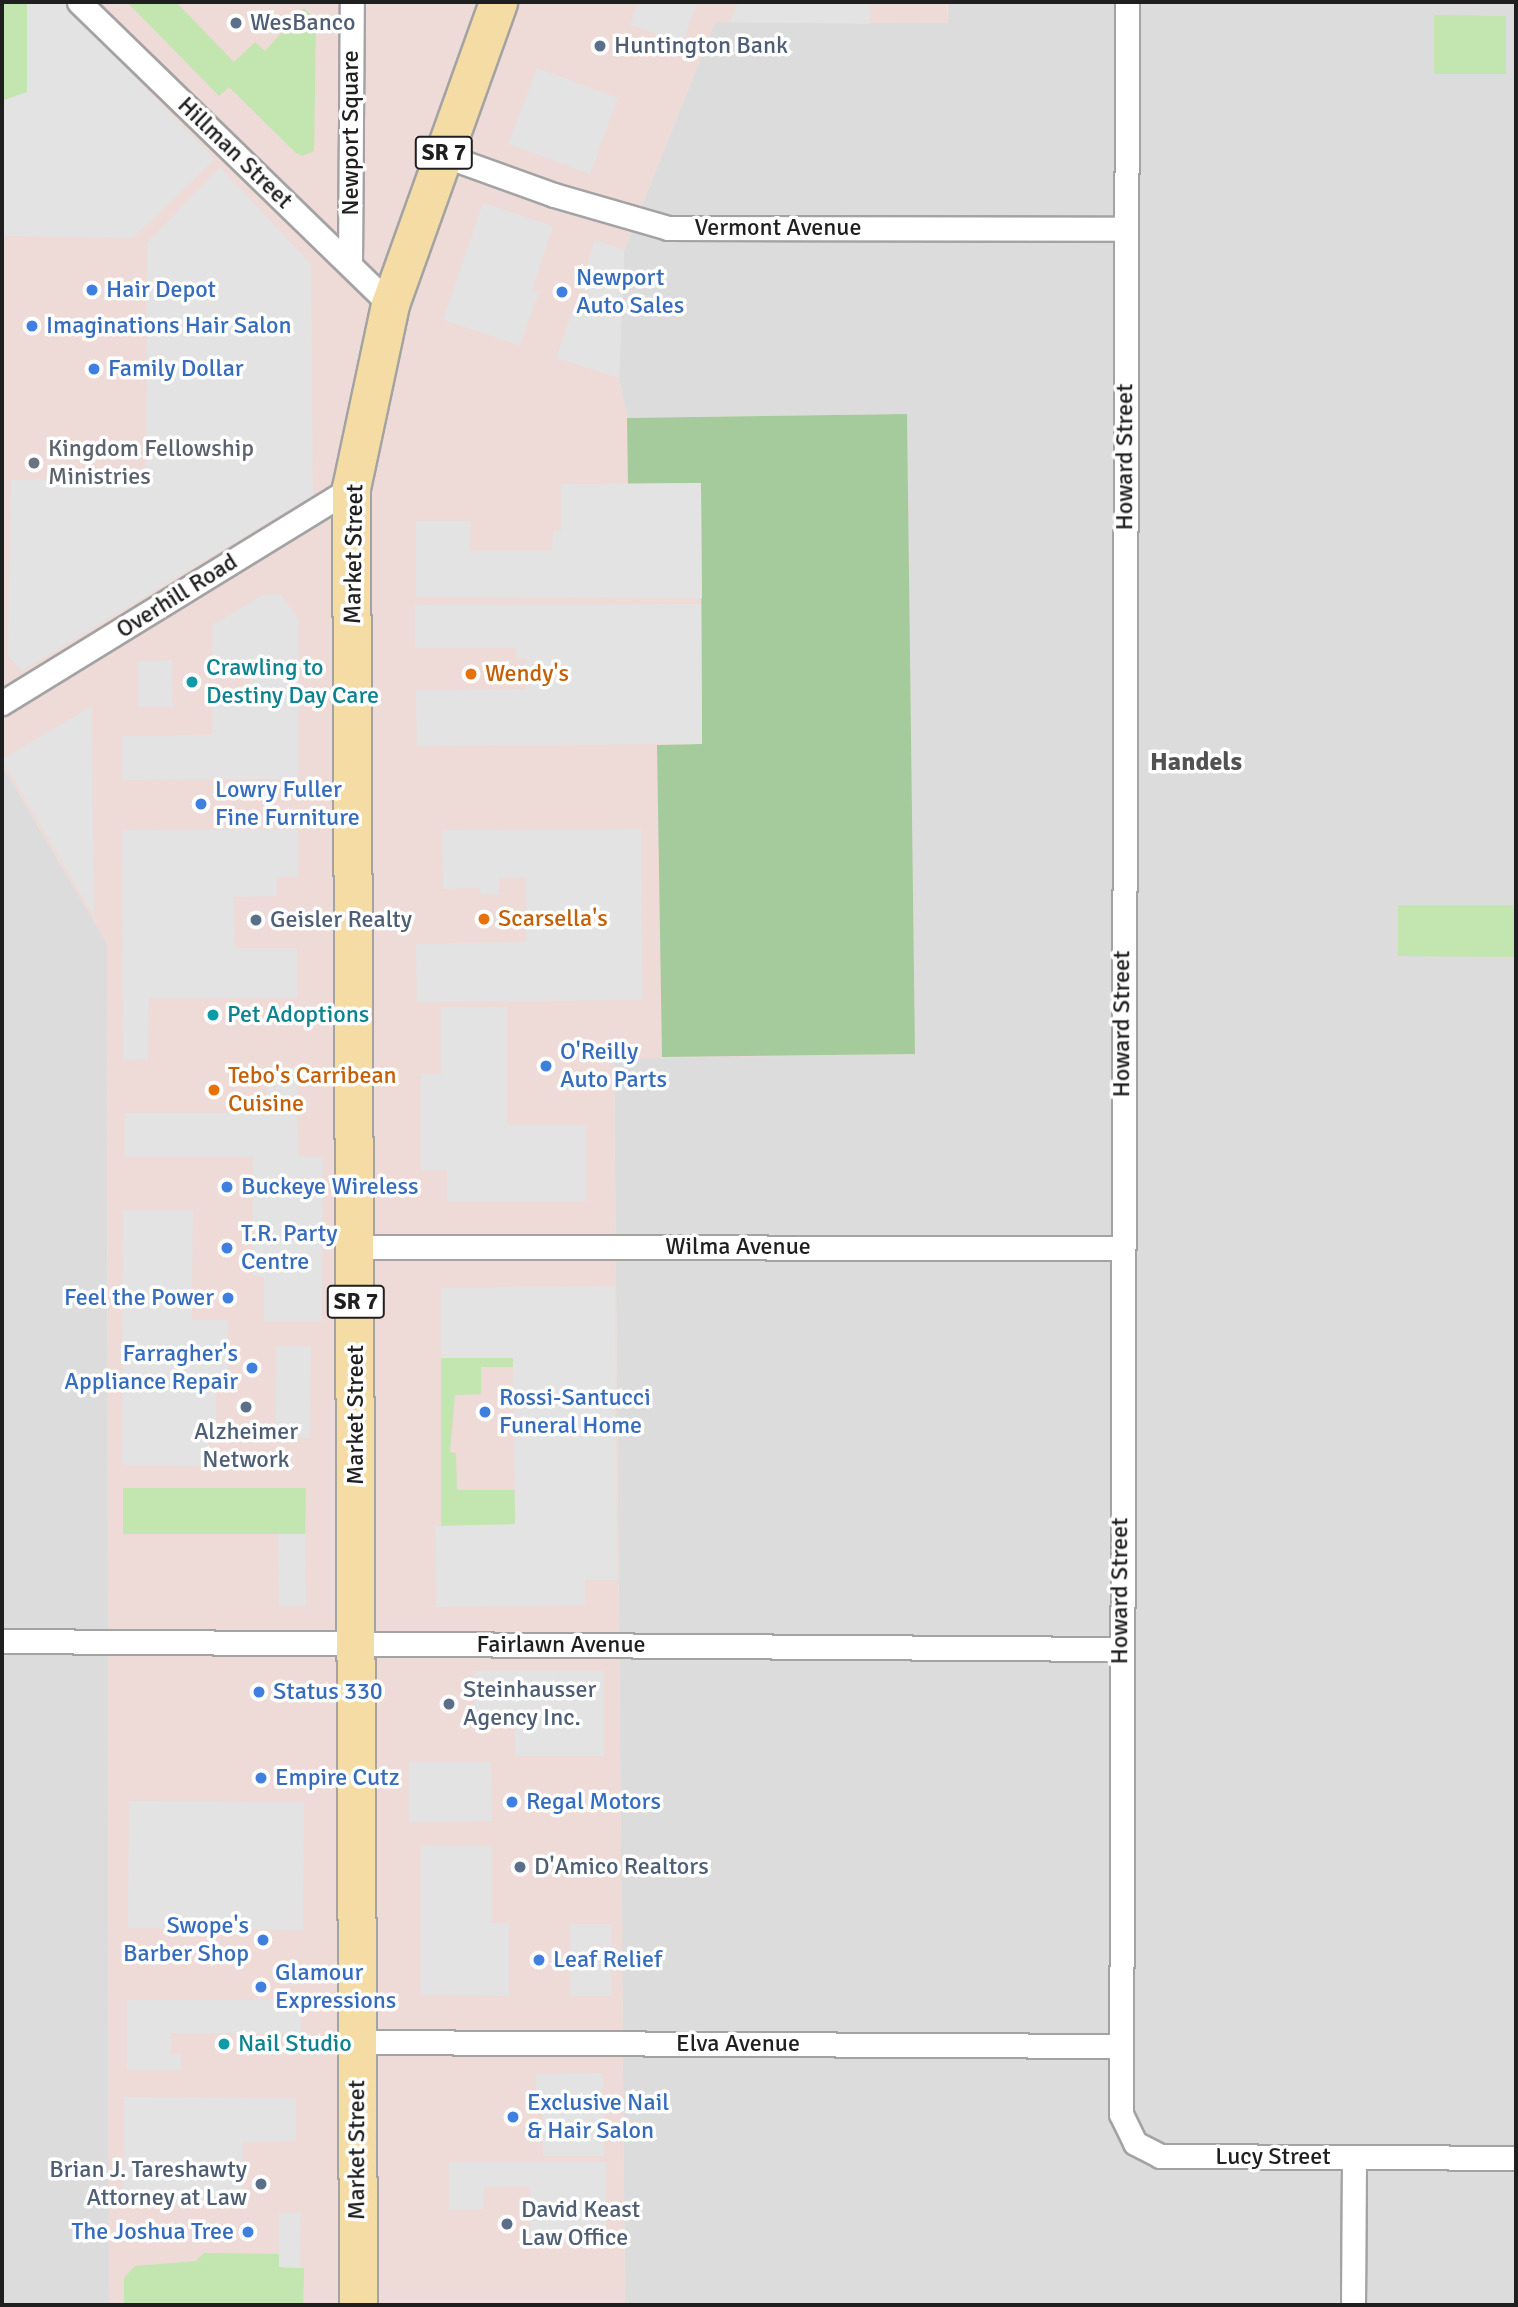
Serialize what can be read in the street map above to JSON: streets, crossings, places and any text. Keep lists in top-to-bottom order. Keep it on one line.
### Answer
{"streets":{"main road":["SR 7","Market Street"],"street":["Newport Square","Hillman Street","Vermont Avenue","Howard Street","Overhill Road","Wilma Avenue","Fairlawn Avenue","Elva Avenue","Lucy Street"]},"crossings":[["Newport Square","Hillman Street"],["Hillman Street","Market Street"],["Vermont Avenue","Howard Street"],["Vermont Avenue","Market Street"],["Howard Street","Wilma Avenue"],["Howard Street","Fairlawn Avenue"],["Howard Street","Elva Avenue"],["Howard Street","Lucy Street"],["Market Street","Overhill Road"],["Market Street","Wilma Avenue"],["Market Street","Fairlawn Avenue"],["Market Street","Elva Avenue"],["Elva Avenue","Lucy Street"]],"districts":["Handels"],"places":["WesBanco","Huntington Bank","Hair Depot","Newport Auto Sales","Imaginations Hair Salon","Family Dollar","Kingdom Fellowship Ministries","Wendy's","Crawling to Destiny Day Care","Lowry Fuller Fine Furniture","Scarsella's","Geisler Realty","Pet Adoptions","O'Reilly Auto Parts","Tebo's Carribean Cuisine","Buckeye Wireless","T.R. Party Centre","Feel the Power","Farragher's Appliance Repair","Alzheimer Network","Rossi-Santucci Funeral Home","Status 330","Steinhausser Agency Inc.","Empire Cutz","Regal Motors","D'Amico Realtors","Swope's Barber Shop","Leaf Relief","Glamour Expressions","Nail Studio","Exclusive Nail & Hair Salon","Brian J. Tareshawty Attorney at Law","David Keast Law Office","The Joshua Tree"]}
